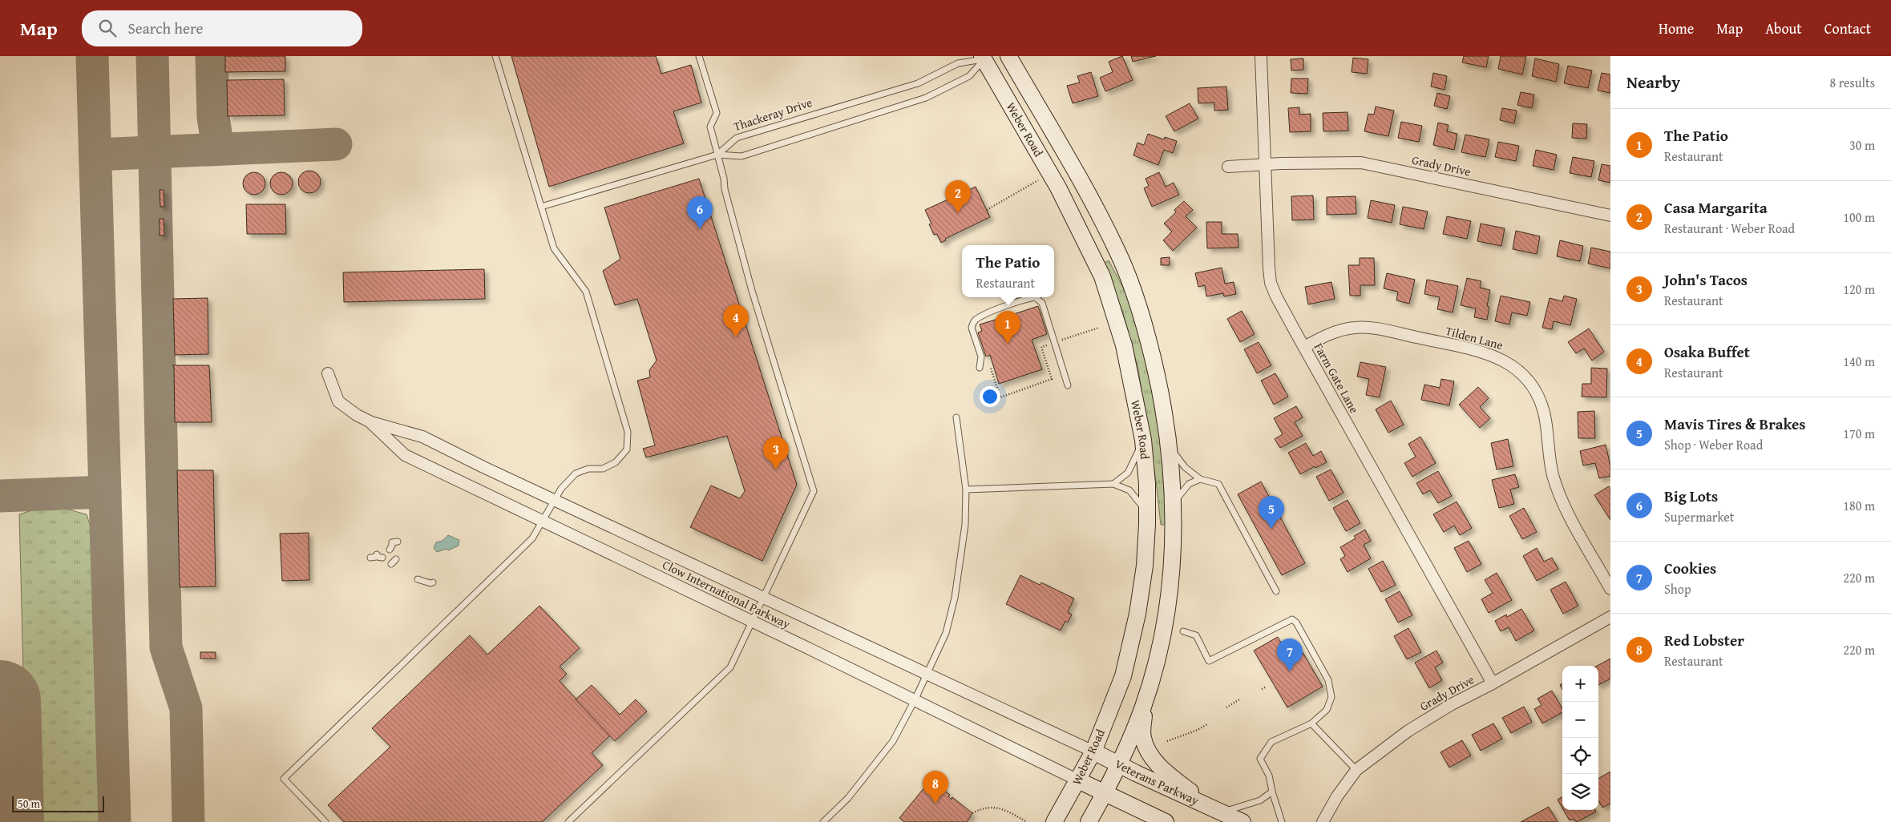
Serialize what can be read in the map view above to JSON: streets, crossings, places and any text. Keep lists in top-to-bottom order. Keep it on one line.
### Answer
{"streets":{"main road":["Weber Road","Veterans Parkway"],"street":["Grady Drive","Tilden Lane","Farm Gate Lane","Clow International Parkway"],"lane":["Thackeray Drive"]},"crossings":[["Thackeray Drive","Weber Road"],["Weber Road","Clow International Parkway"],["Weber Road","Veterans Parkway"],["Grady Drive","Farm Gate Lane"],["Tilden Lane","Farm Gate Lane"],["Clow International Parkway","Veterans Parkway"]],"scale_bar":"50 m","page":{"header":"Map","search":"Search here","nav":["Home","Map","About","Contact"],"heading":["Nearby","8 results"],"list":[{"mark":"1","name":"The Patio","note":"Restaurant","value":"30 m"},{"mark":"2","name":"Casa Margarita","note":"Restaurant · Weber Road","value":"100 m"},{"mark":"3","name":"John's Tacos","note":"Restaurant","value":"120 m"},{"mark":"4","name":"Osaka Buffet","note":"Restaurant","value":"140 m"},{"mark":"5","name":"Mavis Tires & Brakes","note":"Shop · Weber Road","value":"170 m"},{"mark":"6","name":"Big Lots","note":"Supermarket","value":"180 m"},{"mark":"7","name":"Cookies","note":"Shop","value":"220 m"},{"mark":"8","name":"Red Lobster","note":"Restaurant","value":"220 m"}],"pins":["2","6","4","1","3","5","7","8"],"popup":["The Patio","Restaurant"],"map_buttons":["+","−"],"scale":"50 m"}}
